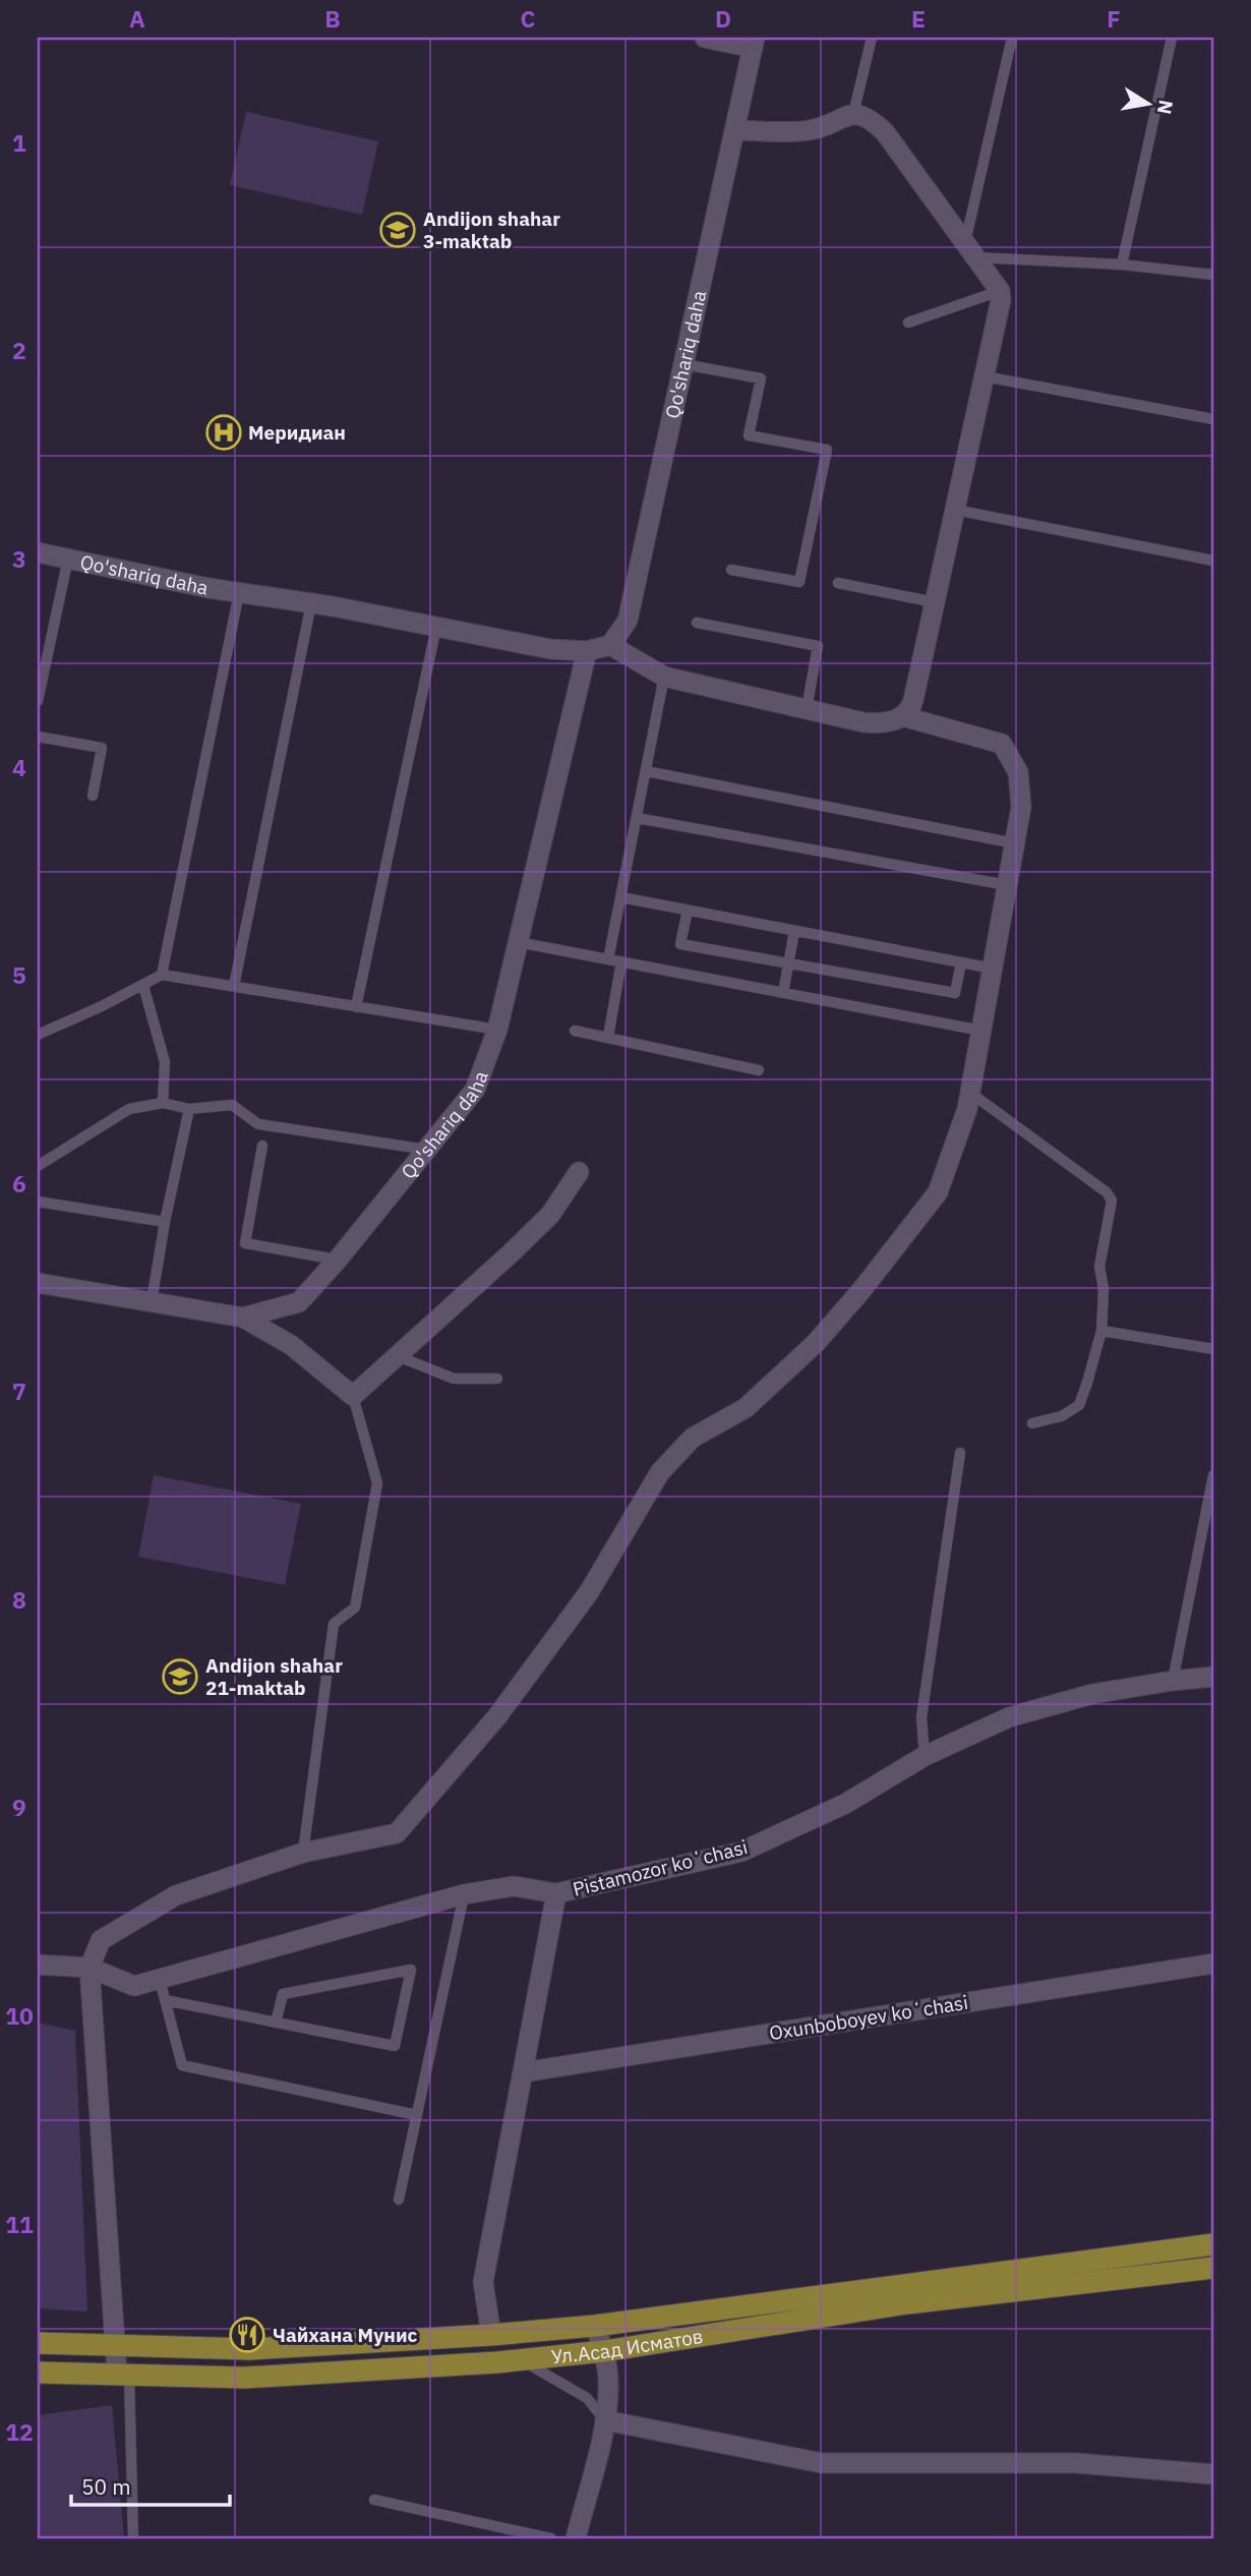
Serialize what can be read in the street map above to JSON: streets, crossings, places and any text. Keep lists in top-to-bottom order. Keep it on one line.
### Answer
{"streets":{"main road":["Ул.Асад Исматов"],"street":["Qo'shariq daha","Pistamozor koʻchasi","Oxunboboyev koʻchasi"]},"places":{"school or university":["Andijon shahar 3-maktab","Andijon shahar 21-maktab"],"hospital":["Меридиан"],"restaurant":["Чайхана Мунис"]},"scale_bar":"50 m","north":"right","grid":{"columns":["A","B","C","D","E","F"],"rows":["1","2","3","4","5","6","7","8","9","10","11","12"]}}
